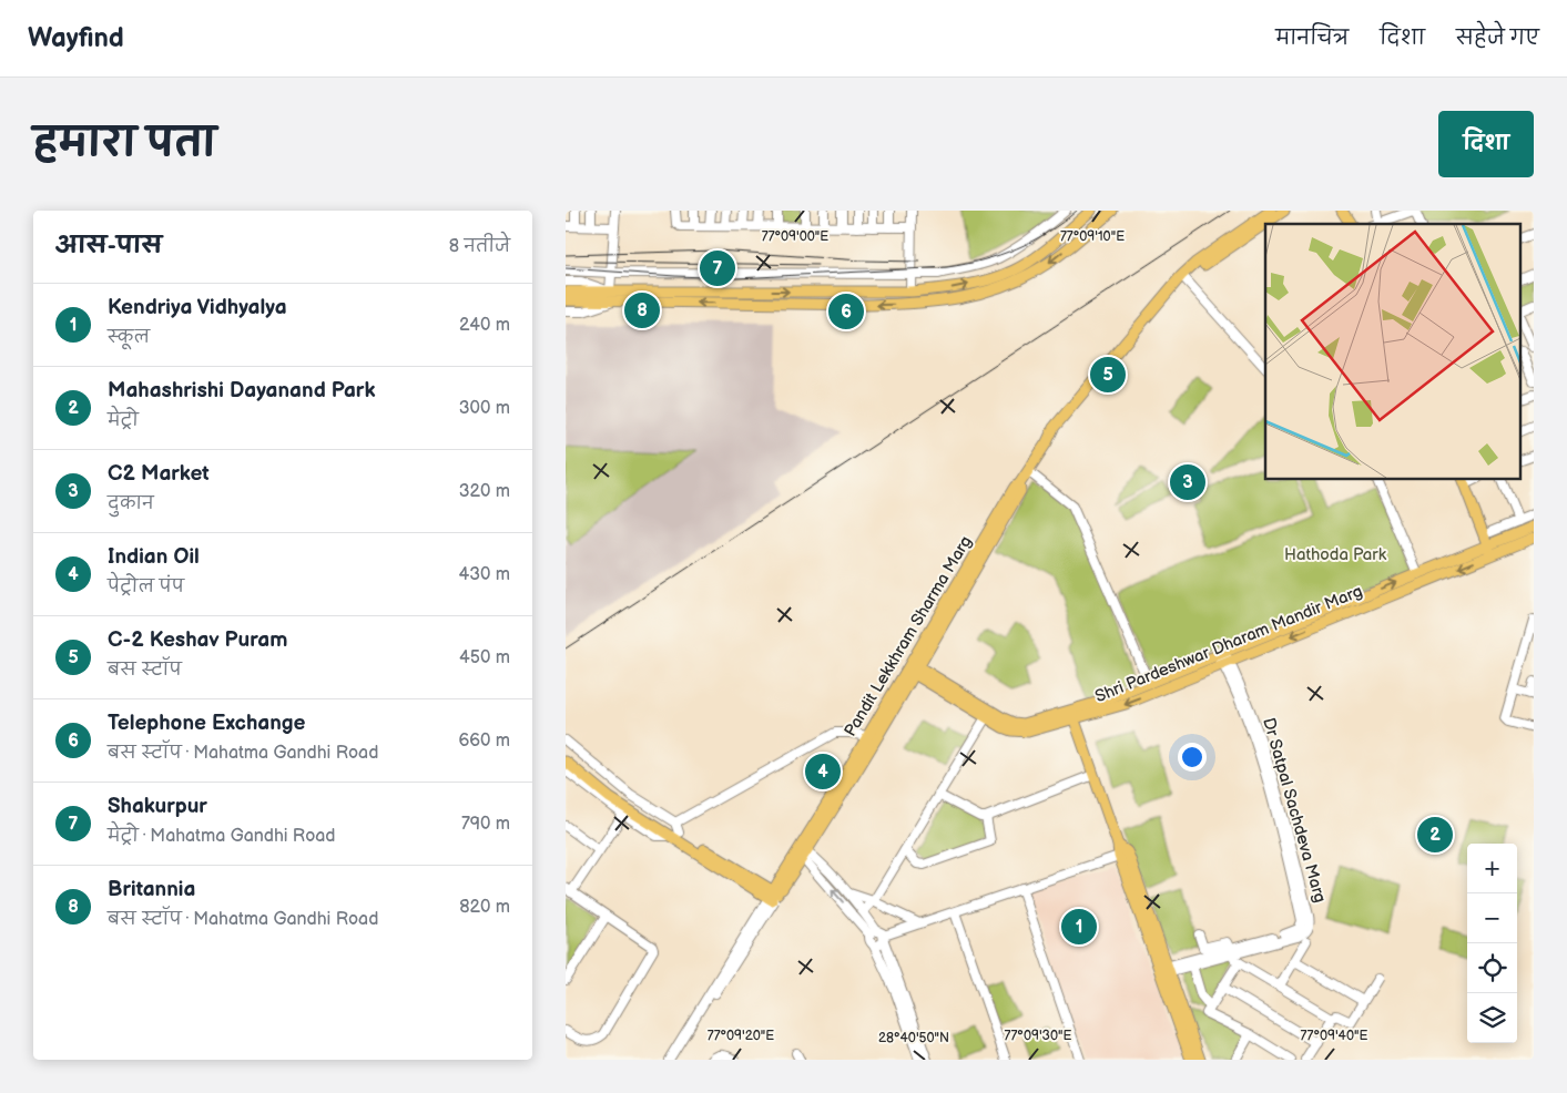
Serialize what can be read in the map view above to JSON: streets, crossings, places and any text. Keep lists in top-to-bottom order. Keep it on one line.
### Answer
{"streets":{"main road":["Pandit Lekkhram Sharma Marg","Shri Pardeshwar Dharam Mandir Marg"],"street":["Dr Satpal Sachdeva Marg"]},"crossings":[["Pandit Lekkhram Sharma Marg","Shri Pardeshwar Dharam Mandir Marg"],["Shri Pardeshwar Dharam Mandir Marg","Dr Satpal Sachdeva Marg"]],"parks":["Hathoda Park"],"page":{"header":"Wayfind","nav":["मानचित्र","दिशा","सहेजे गए"],"title":"हमारा पता","buttons":"दिशा","heading":["आस-पास","8 नतीजे"],"pins":["7","8","6","5","3","4","2","1"],"list":[{"mark":"1","name":"Kendriya Vidhyalya","note":"स्कूल","value":"240 m"},{"mark":"2","name":"Mahashrishi Dayanand Park","note":"मेट्रो","value":"300 m"},{"mark":"3","name":"C2 Market","note":"दुकान","value":"320 m"},{"mark":"4","name":"Indian Oil","note":"पेट्रोल पंप","value":"430 m"},{"mark":"5","name":"C-2 Keshav Puram","note":"बस स्टॉप","value":"450 m"},{"mark":"6","name":"Telephone Exchange","note":"बस स्टॉप · Mahatma Gandhi Road","value":"660 m"},{"mark":"7","name":"Shakurpur","note":"मेट्रो · Mahatma Gandhi Road","value":"790 m"},{"mark":"8","name":"Britannia","note":"बस स्टॉप · Mahatma Gandhi Road","value":"820 m"}],"map_buttons":["+","−"]},"coordinates":["77°09'10\"E","77°09'00\"E","77°09'20\"E","77°09'30\"E","77°09'40\"E","28°40'50\"N"]}
